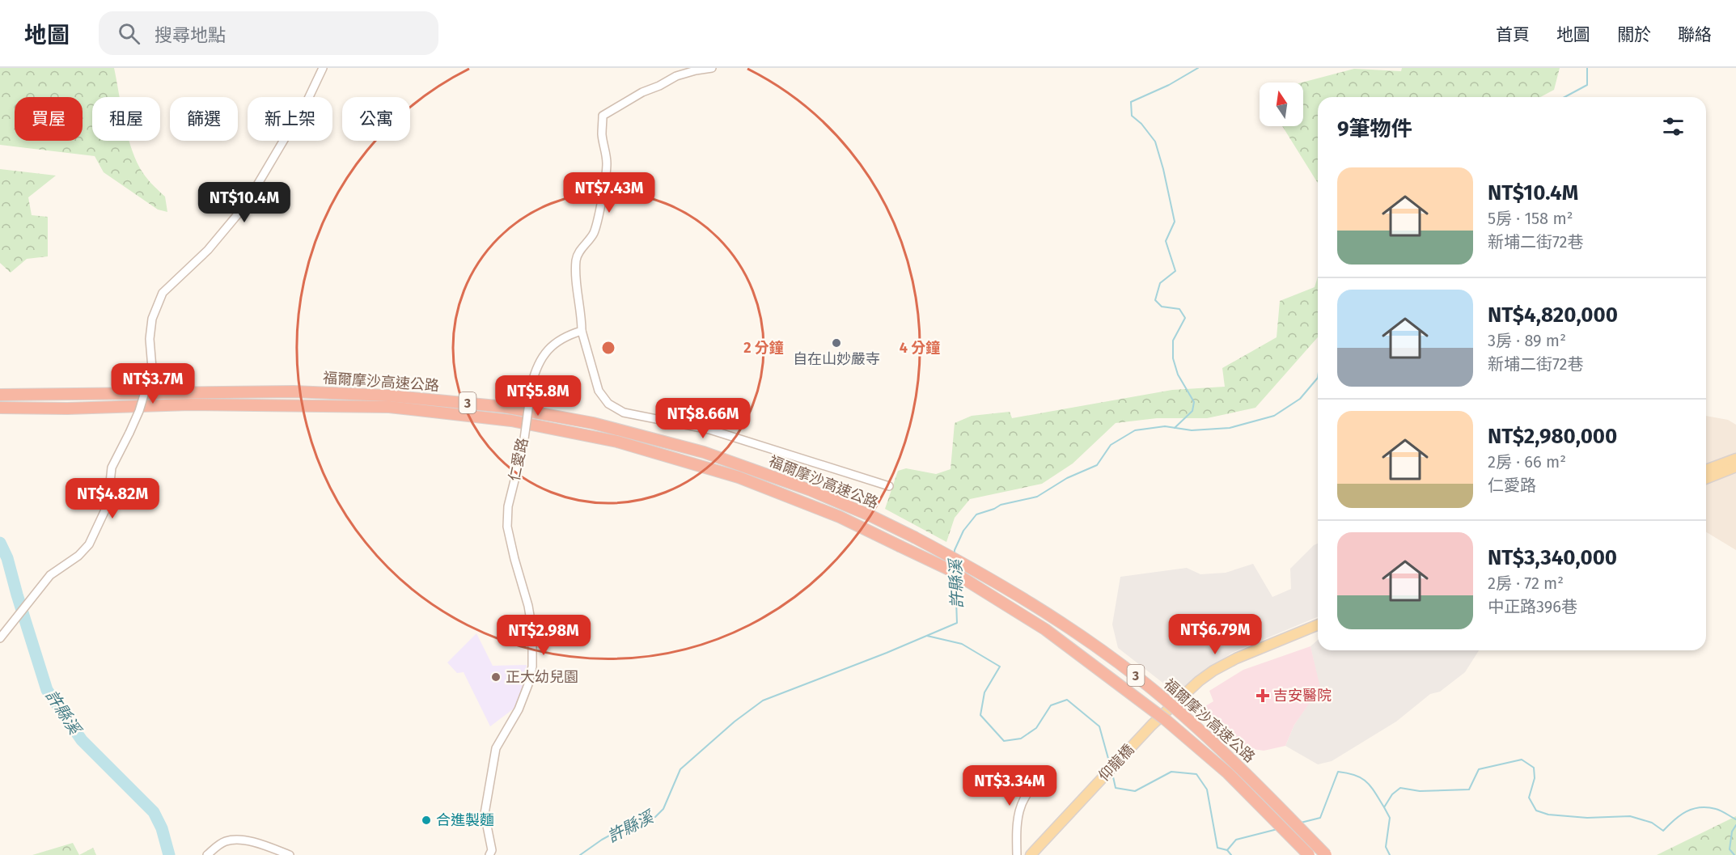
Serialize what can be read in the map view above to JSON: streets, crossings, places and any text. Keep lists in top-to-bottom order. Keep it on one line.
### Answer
{"streets":{"highway":["福爾摩沙高速公路","3"],"main road":["仰龍橋"],"street":["仁愛路"]},"water":["許縣溪"],"places":{"other":["自在山妙嚴寺","正大幼兒園","合進製麵"],"health":["吉安醫院"]},"north":"top","page":{"header":"地圖","search":"搜尋地點","nav":["首頁","地圖","關於","聯絡"],"chip":["買屋","租屋","篩選","新上架","公寓"],"heading":"9筆物件","list":[{"name":"NT$10.4M","note":"5房 · 158 m² · 新埔二街72巷"},{"name":"NT$4,820,000","note":"3房 · 89 m² · 新埔二街72巷"},{"name":"NT$2,980,000","note":"2房 · 66 m² · 仁愛路"},{"name":"NT$3,340,000","note":"2房 · 72 m² · 中正路396巷"}],"price":["NT$7.43M","NT$10.4M","NT$3.7M","NT$5.8M","NT$8.66M","NT$4.82M","NT$6.79M","NT$2.98M","NT$3.34M"]},"rings":["2 分鐘","4 分鐘"]}
